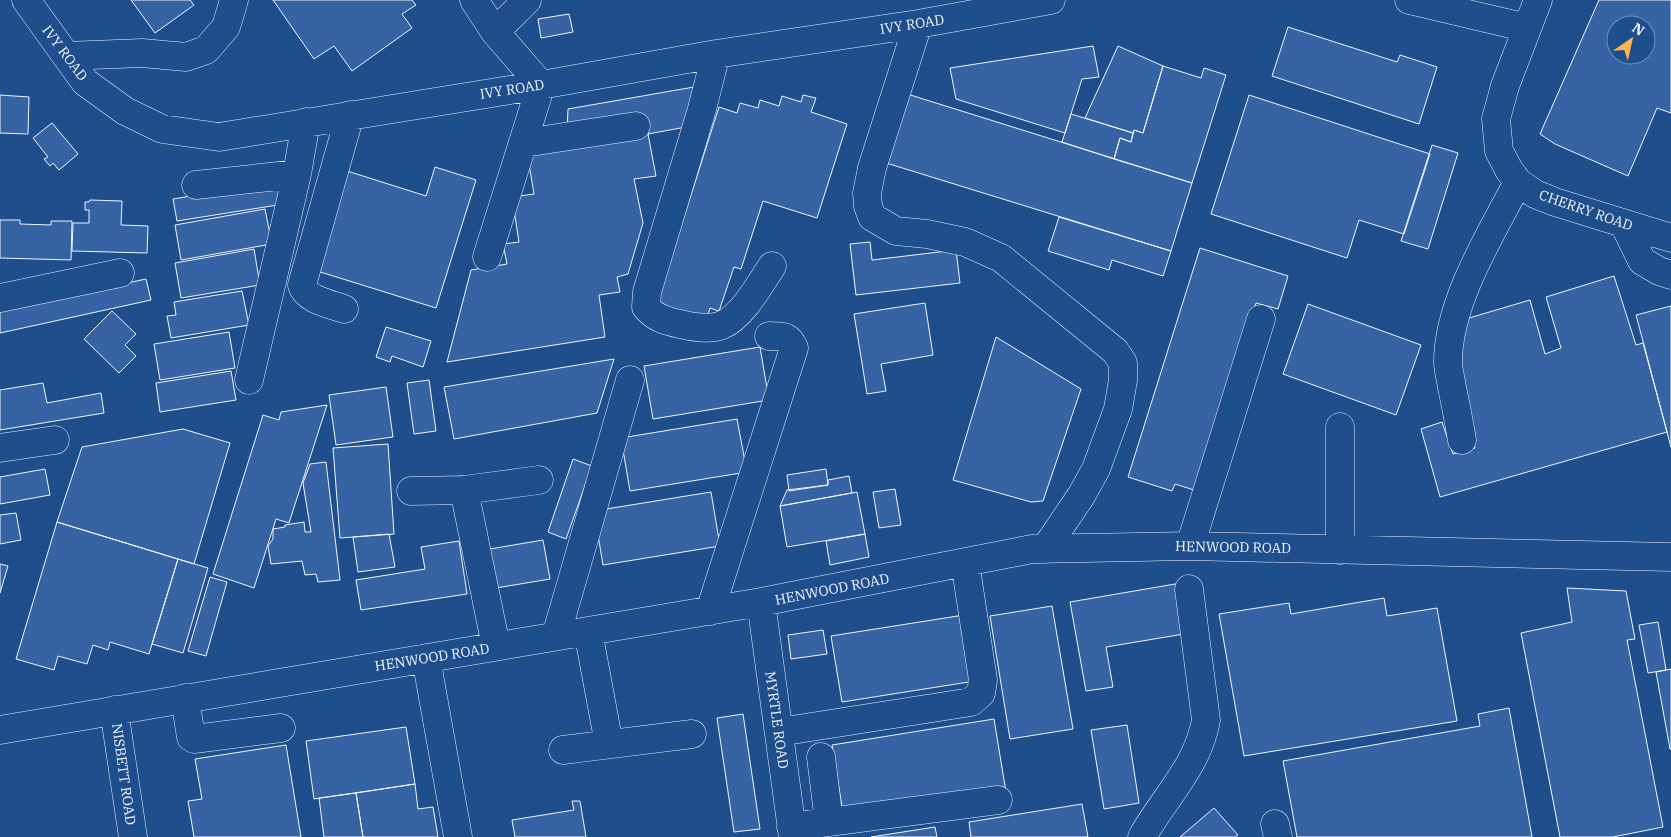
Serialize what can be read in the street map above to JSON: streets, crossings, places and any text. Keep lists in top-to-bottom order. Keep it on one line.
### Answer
{"streets":{"street":["IVY ROAD","CHERRY ROAD","HENWOOD ROAD","MYRTLE ROAD","NISBETT ROAD"]},"crossings":[["HENWOOD ROAD","MYRTLE ROAD"],["HENWOOD ROAD","NISBETT ROAD"]],"north":"top right"}
